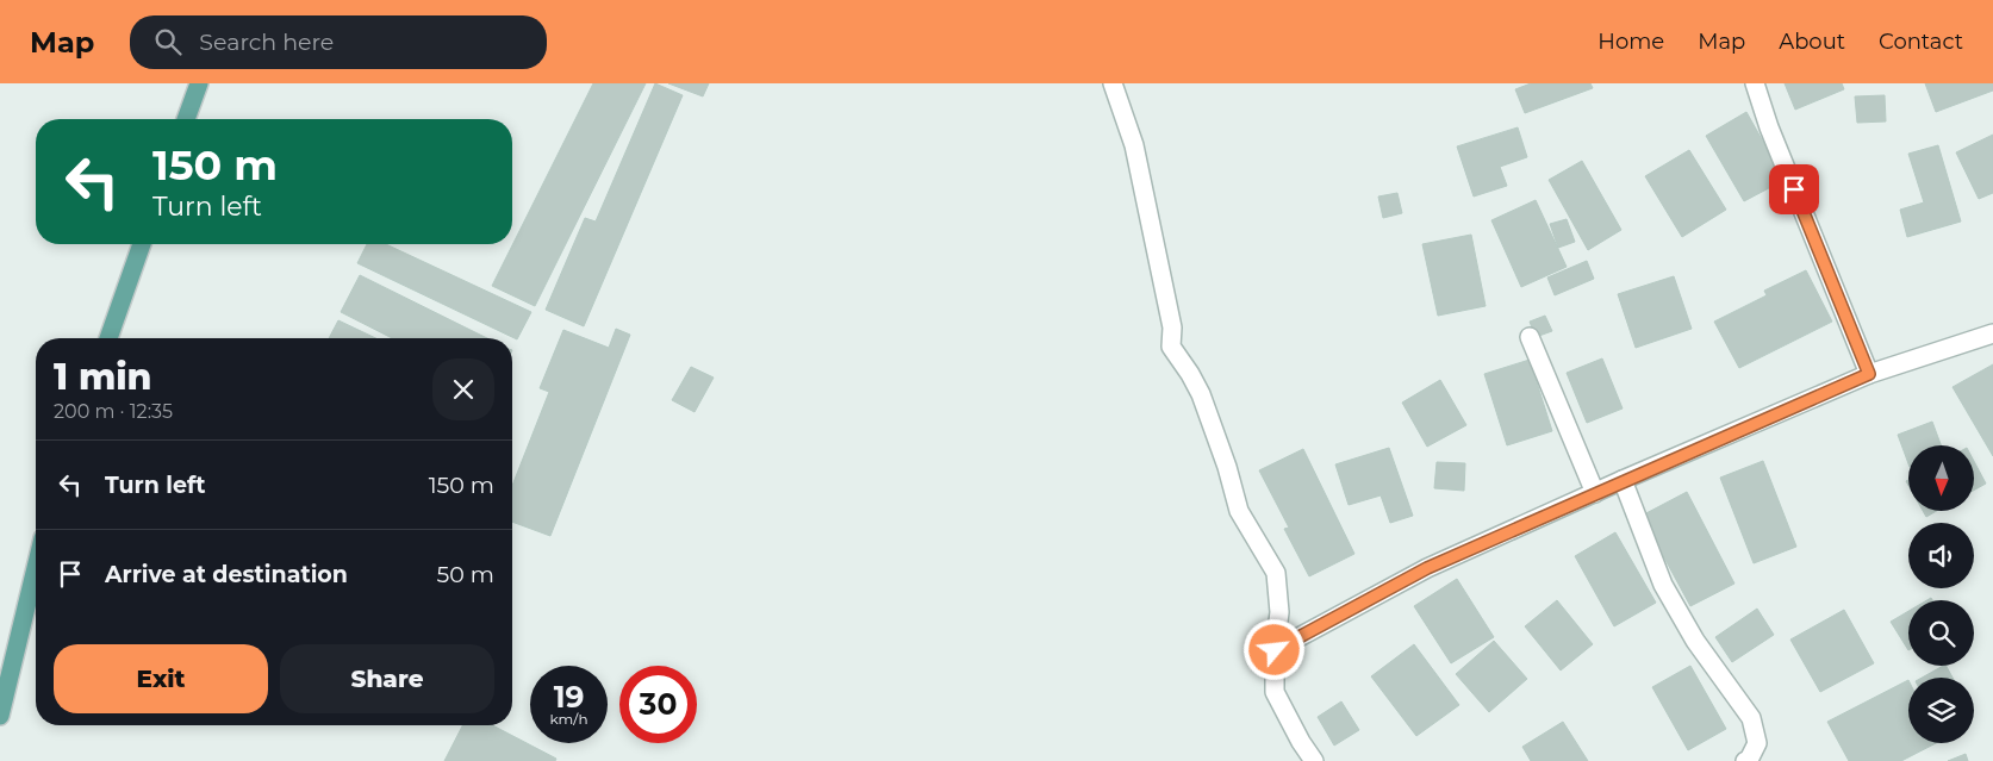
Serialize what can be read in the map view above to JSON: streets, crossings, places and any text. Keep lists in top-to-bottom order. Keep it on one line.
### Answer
{"north":"bottom","page":{"header":"Map","search":"Search here","nav":["Home","Map","About","Contact"],"turn":["150 m","Turn left"],"heading":["1 min","200 m · 12:35"],"list":[{"name":"Turn left","value":"150 m"},{"name":"Arrive at destination","value":"50 m"}],"buttons":["Exit","Share"],"speed":"19 km/h","limit":"30"}}
